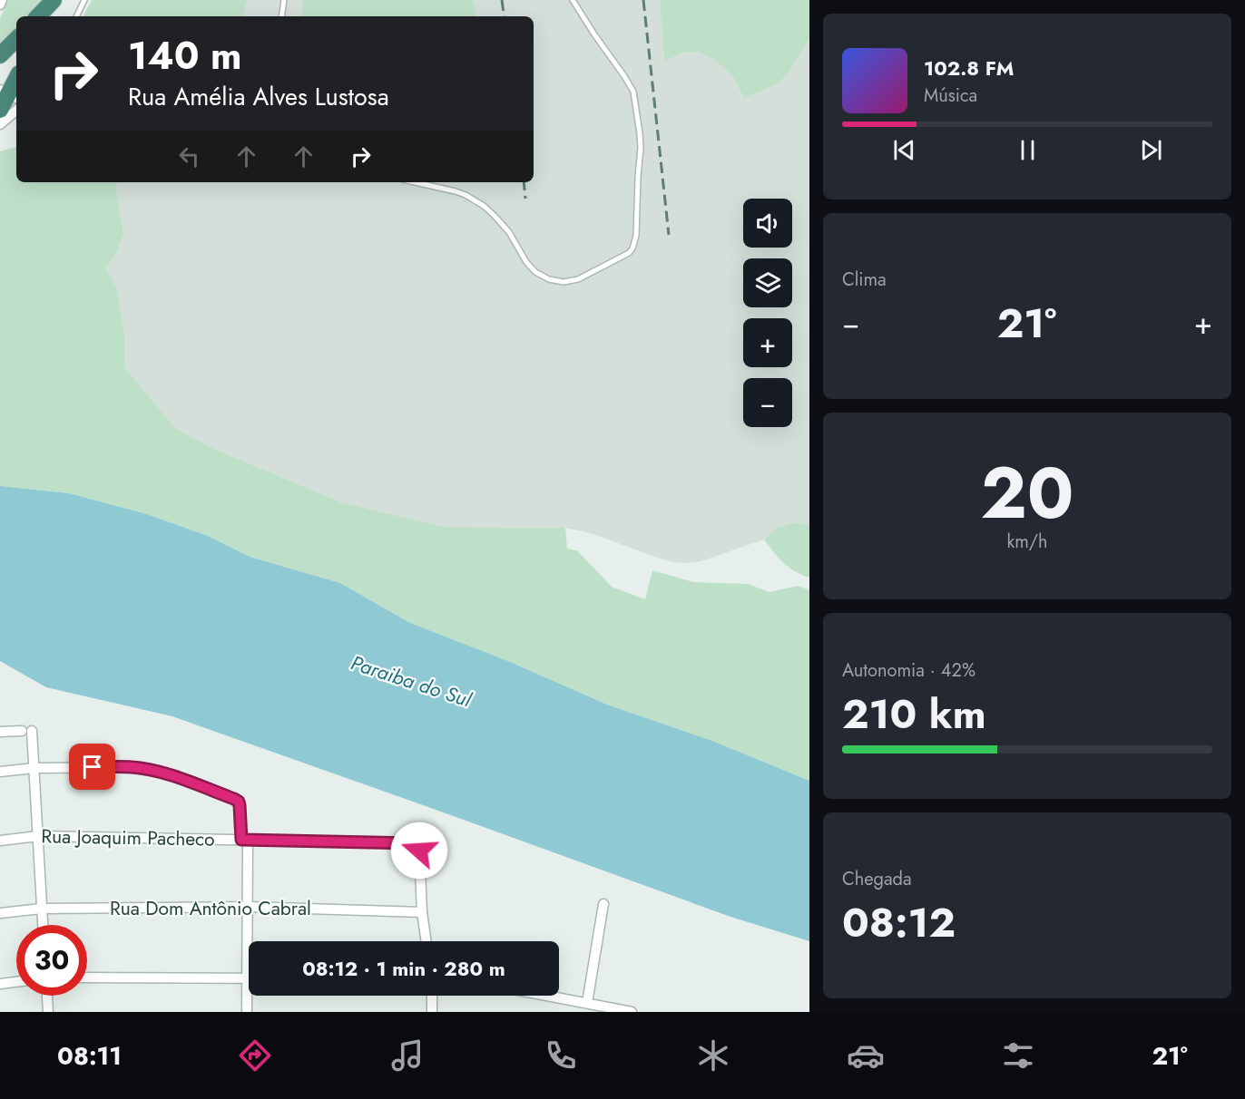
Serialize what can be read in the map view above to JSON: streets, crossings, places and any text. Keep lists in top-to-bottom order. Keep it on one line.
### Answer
{"streets":{"street":["Rua Joaquim Pacheco","Rua Dom Antônio Cabral"]},"crossings":[["Rua Joaquim Pacheco","Rua Dom Antônio Cabral"]],"water":["Paraiba do Sul"],"page":{"turn":["140 m","Rua Amélia Alves Lustosa"],"song":["102.8 FM","Música"],"map_buttons":["+","−"],"tile":["Clima",["20","km/h"],["Autonomia · 42%","210 km"],["Chegada","08:12"]],"heat":["−","21°","+"],"limit":"30","trip":"08:12 · 1 min · 280 m","tabs":["08:11","21°"]}}
